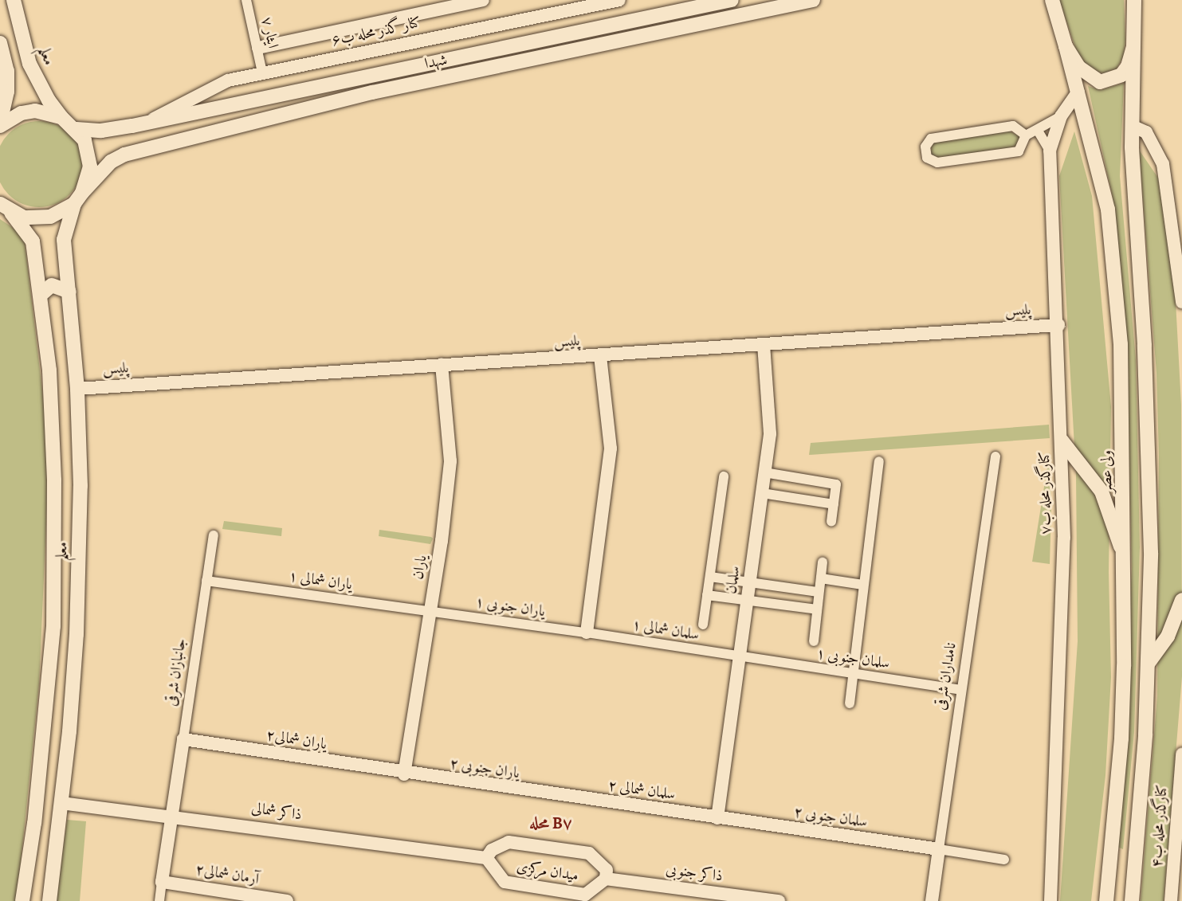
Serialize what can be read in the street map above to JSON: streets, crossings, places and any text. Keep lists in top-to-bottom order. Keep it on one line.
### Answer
{"streets":{"main road":["معلم","شهدا","ولی عصر"],"street":["کنار گذر محله ب۶","ایثار ۷","پلیس","کنارگذر محله ب۷","یاران","سلمان","یاران شمالی ۱","یاران جنوبی ۱","سلمان شمالی ۱","سلمان جنوبی ۱","جانبازان شرقی","نامداران شرقی","یاران شمالی۲","یاران جنوبی ۲","سلمان شمالی ۲","ذاکر شمالی","سلمان جنوبی ۲","کنارگذر محله ب۴","میدان مرکزی","ذاکر جنوبی","آرمان شمالی۲"]},"crossings":[["کنار گذر محله ب۶","ایثار ۷"],["کنار گذر محله ب۶","شهدا"],["معلم","شهدا"],["معلم","پلیس"],["معلم","ذاکر شمالی"],["پلیس","کنارگذر محله ب۷"],["پلیس","یاران"],["پلیس","سلمان"],["ولی عصر","کنارگذر محله ب۷"],["یاران","یاران شمالی ۱"],["یاران","یاران جنوبی ۱"],["یاران","یاران شمالی۲"],["یاران","یاران جنوبی ۲"],["سلمان","سلمان شمالی ۱"],["سلمان","سلمان جنوبی ۱"],["سلمان","سلمان شمالی ۲"],["سلمان","سلمان جنوبی ۲"],["یاران شمالی ۱","یاران جنوبی ۱"],["یاران شمالی ۱","جانبازان شرقی"],["یاران جنوبی ۱","سلمان شمالی ۱"],["سلمان شمالی ۱","سلمان جنوبی ۱"],["سلمان جنوبی ۱","نامداران شرقی"],["جانبازان شرقی","یاران شمالی۲"],["جانبازان شرقی","ذاکر شمالی"],["جانبازان شرقی","آرمان شمالی۲"],["نامداران شرقی","سلمان جنوبی ۲"],["یاران شمالی۲","یاران جنوبی ۲"],["یاران جنوبی ۲","سلمان شمالی ۲"],["سلمان شمالی ۲","سلمان جنوبی ۲"],["ذاکر شمالی","میدان مرکزی"],["میدان مرکزی","ذاکر جنوبی"]],"districts":["محله B۷"]}
